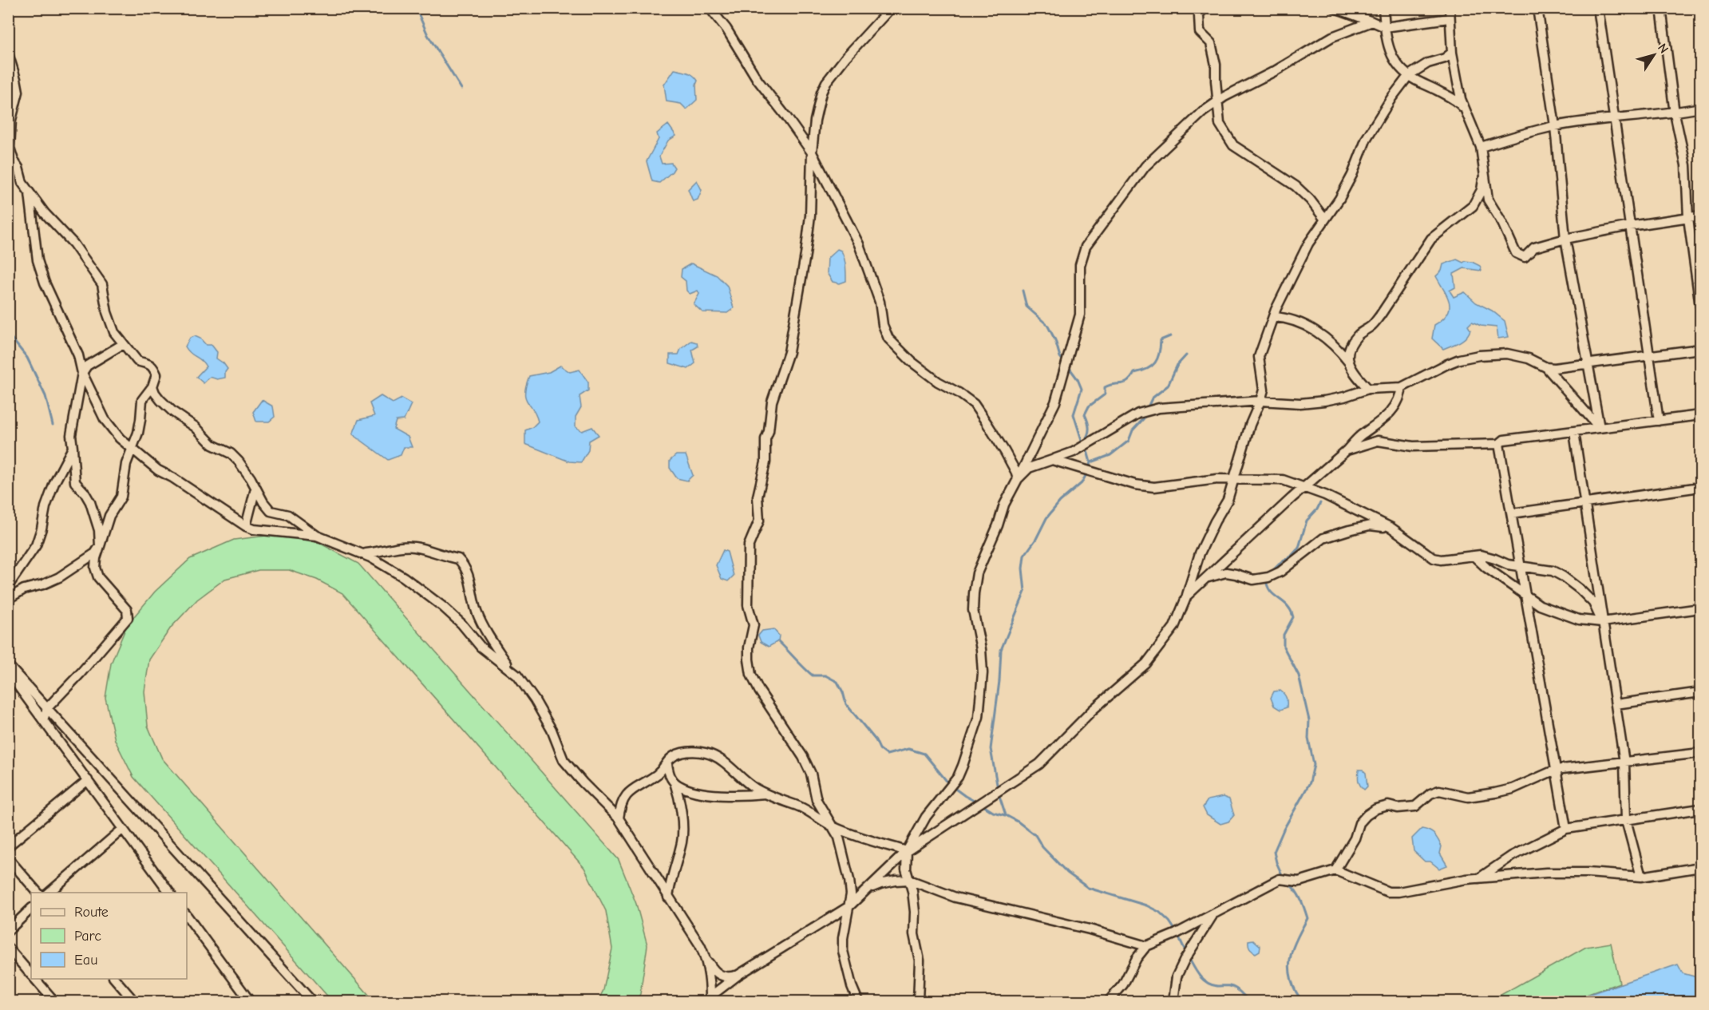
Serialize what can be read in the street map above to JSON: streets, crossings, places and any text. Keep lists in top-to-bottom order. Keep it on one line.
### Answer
{"legend":["Route","Parc","Eau"],"north":"top right"}
